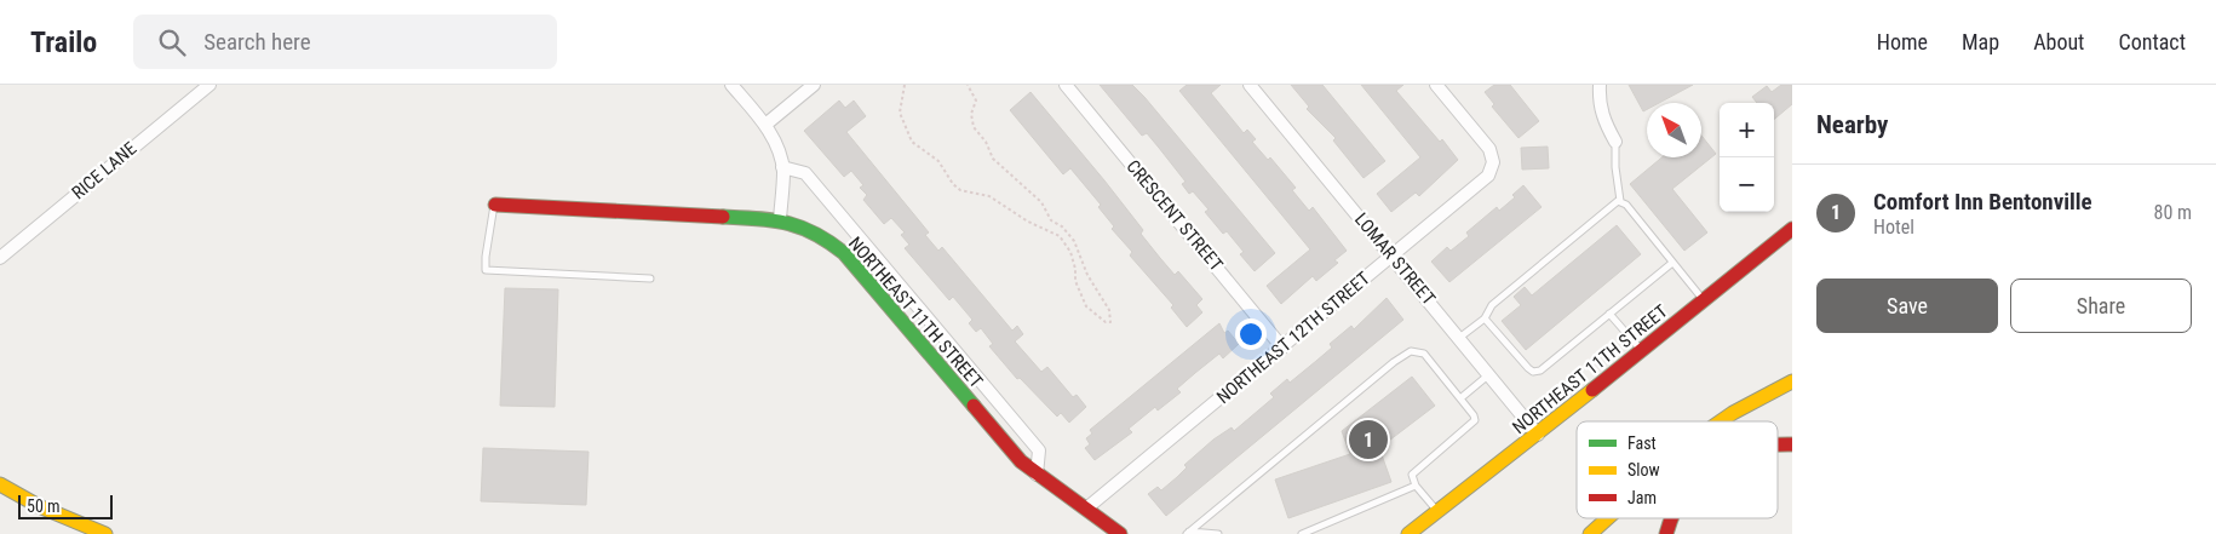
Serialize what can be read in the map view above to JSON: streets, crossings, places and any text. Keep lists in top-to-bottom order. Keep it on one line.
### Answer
{"streets":{"main road":["NORTHEAST 11TH STREET"],"street":["RICE LANE","CRESCENT STREET","LOMAR STREET","NORTHEAST 12TH STREET"]},"crossings":[["CRESCENT STREET","NORTHEAST 12TH STREET"],["LOMAR STREET","NORTHEAST 11TH STREET"],["LOMAR STREET","NORTHEAST 12TH STREET"],["NORTHEAST 11TH STREET","NORTHEAST 12TH STREET"]],"legend":["Fast","Slow","Jam"],"scale_bar":"50 m","north":"top left","page":{"header":"Trailo","search":"Search here","nav":["Home","Map","About","Contact"],"heading":"Nearby","map_buttons":["+","−"],"list":[{"mark":"1","name":"Comfort Inn Bentonville","note":"Hotel","value":"80 m"}],"buttons":["Save","Share"],"pins":"1","scale":"50 m"}}
